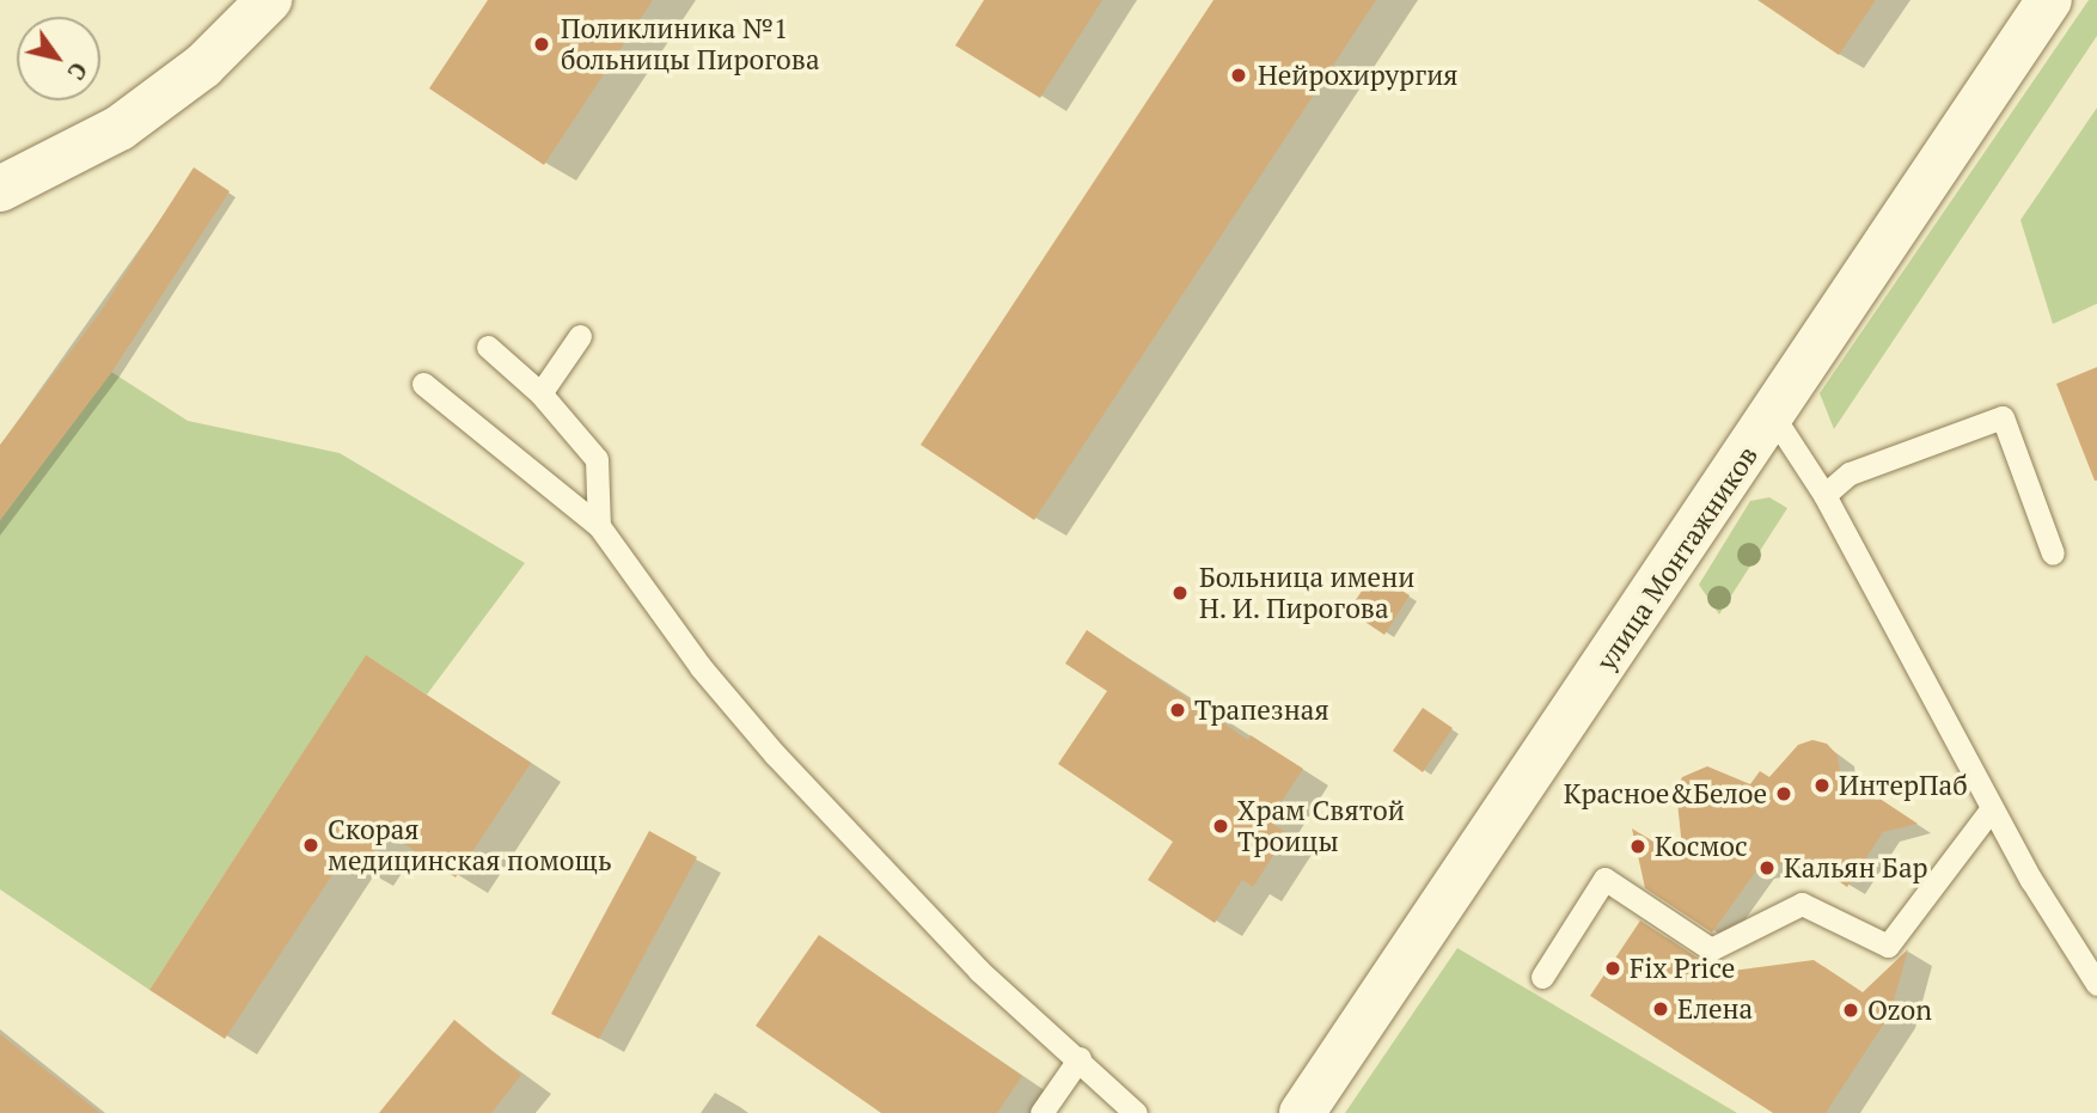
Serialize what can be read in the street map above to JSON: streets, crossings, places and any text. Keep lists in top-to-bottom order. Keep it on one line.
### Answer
{"streets":{"main road":["улица Монтажников"]},"places":["Поликлиника №1 больницы Пирогова","Нейрохирургия","Больница имени Н. И. Пирогова","Трапезная","ИнтерПаб","Красное&Белое","Храм Святой Троицы","Скорая медицинская помощь","Космос","Кальян Бар","Fix Price","Елена","Ozon"],"north":"bottom right"}
